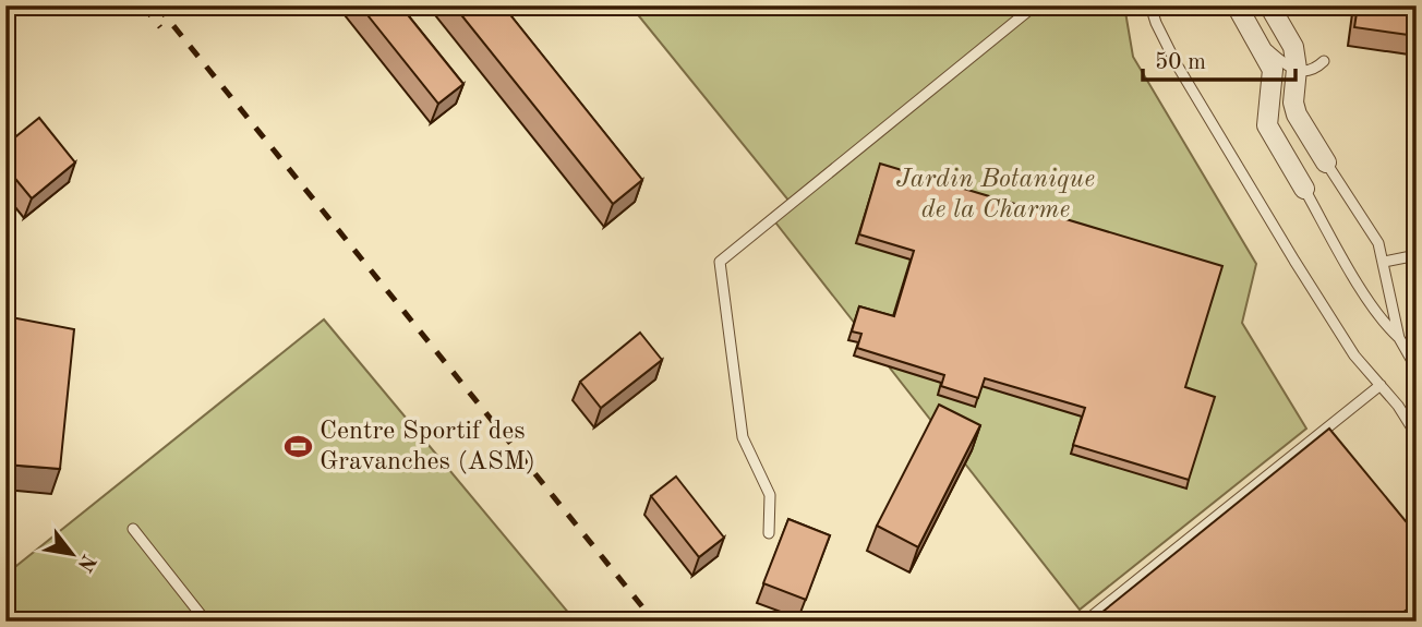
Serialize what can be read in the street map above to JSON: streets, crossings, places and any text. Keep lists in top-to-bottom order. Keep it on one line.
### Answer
{"parks":["Jardin Botanique de la Charme"],"places":{"sports":["Centre Sportif des Gravanches (ASM)"]},"scale_bar":"50 m","north":"bottom right"}
